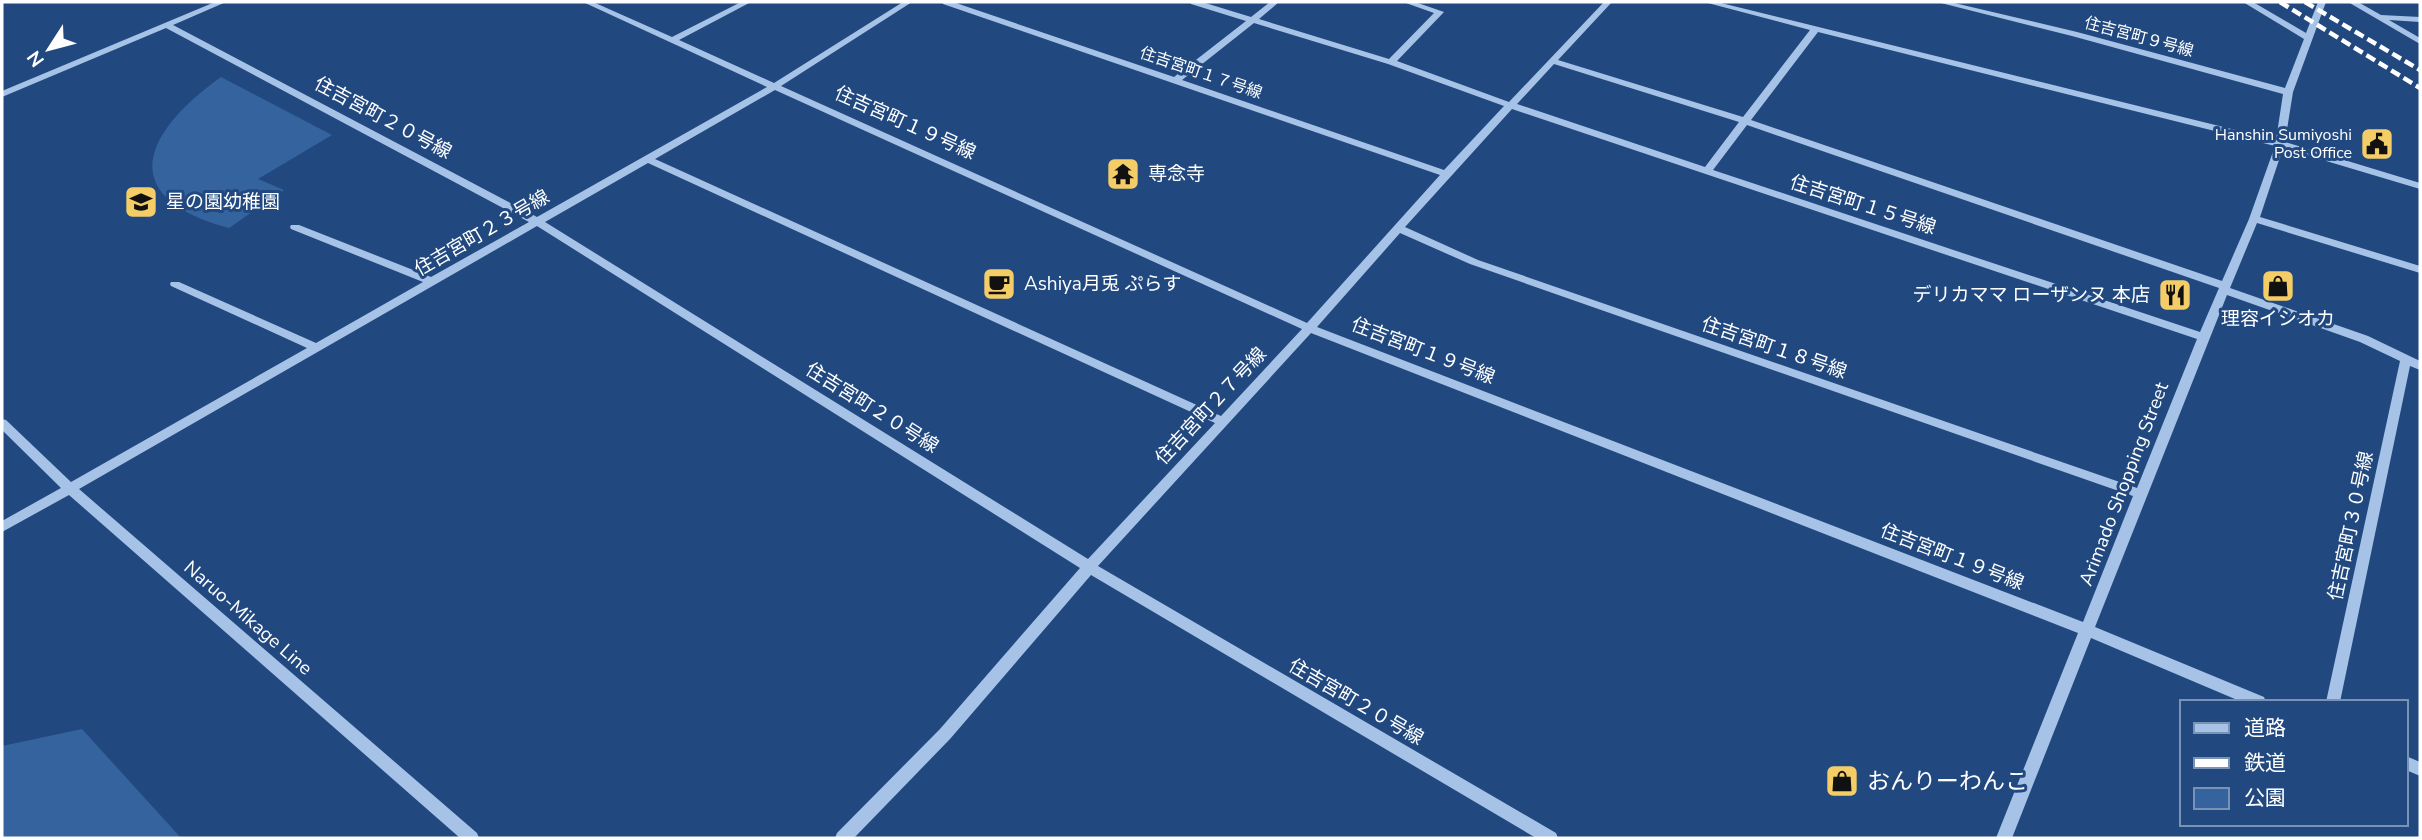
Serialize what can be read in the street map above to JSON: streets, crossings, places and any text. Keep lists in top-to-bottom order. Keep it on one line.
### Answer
{"streets":{"street":["住吉宮町９号線","住吉宮町１７号線","住吉宮町２０号線","住吉宮町１９号線","住吉宮町１５号線","住吉宮町２３号線","住吉宮町１８号線","住吉宮町２７号線","Arimado Shopping Street","住吉宮町３０号線","Naruo-Mikage Line"]},"crossings":[["住吉宮町９号線","Arimado Shopping Street"],["住吉宮町１７号線","住吉宮町２７号線"],["住吉宮町２０号線","住吉宮町２３号線"],["住吉宮町２０号線","住吉宮町２７号線"],["住吉宮町１９号線","住吉宮町２３号線"],["住吉宮町１９号線","住吉宮町２７号線"],["住吉宮町１９号線","Arimado Shopping Street"],["住吉宮町１５号線","住吉宮町２７号線"],["住吉宮町１５号線","Arimado Shopping Street"],["住吉宮町２３号線","Naruo-Mikage Line"],["住吉宮町１８号線","住吉宮町２７号線"],["住吉宮町１８号線","Arimado Shopping Street"]],"places":{"public building":["Hanshin Sumiyoshi Post Office"],"temple":["専念寺"],"school or university":["星の園幼稚園"],"cafe":["Ashiya月兎 ぷらす"],"shop":["理容イシオカ","おんりーわんこ"],"restaurant":["デリカママ ローザンヌ 本店"]},"legend":["道路","鉄道","公園"],"north":"bottom left"}
